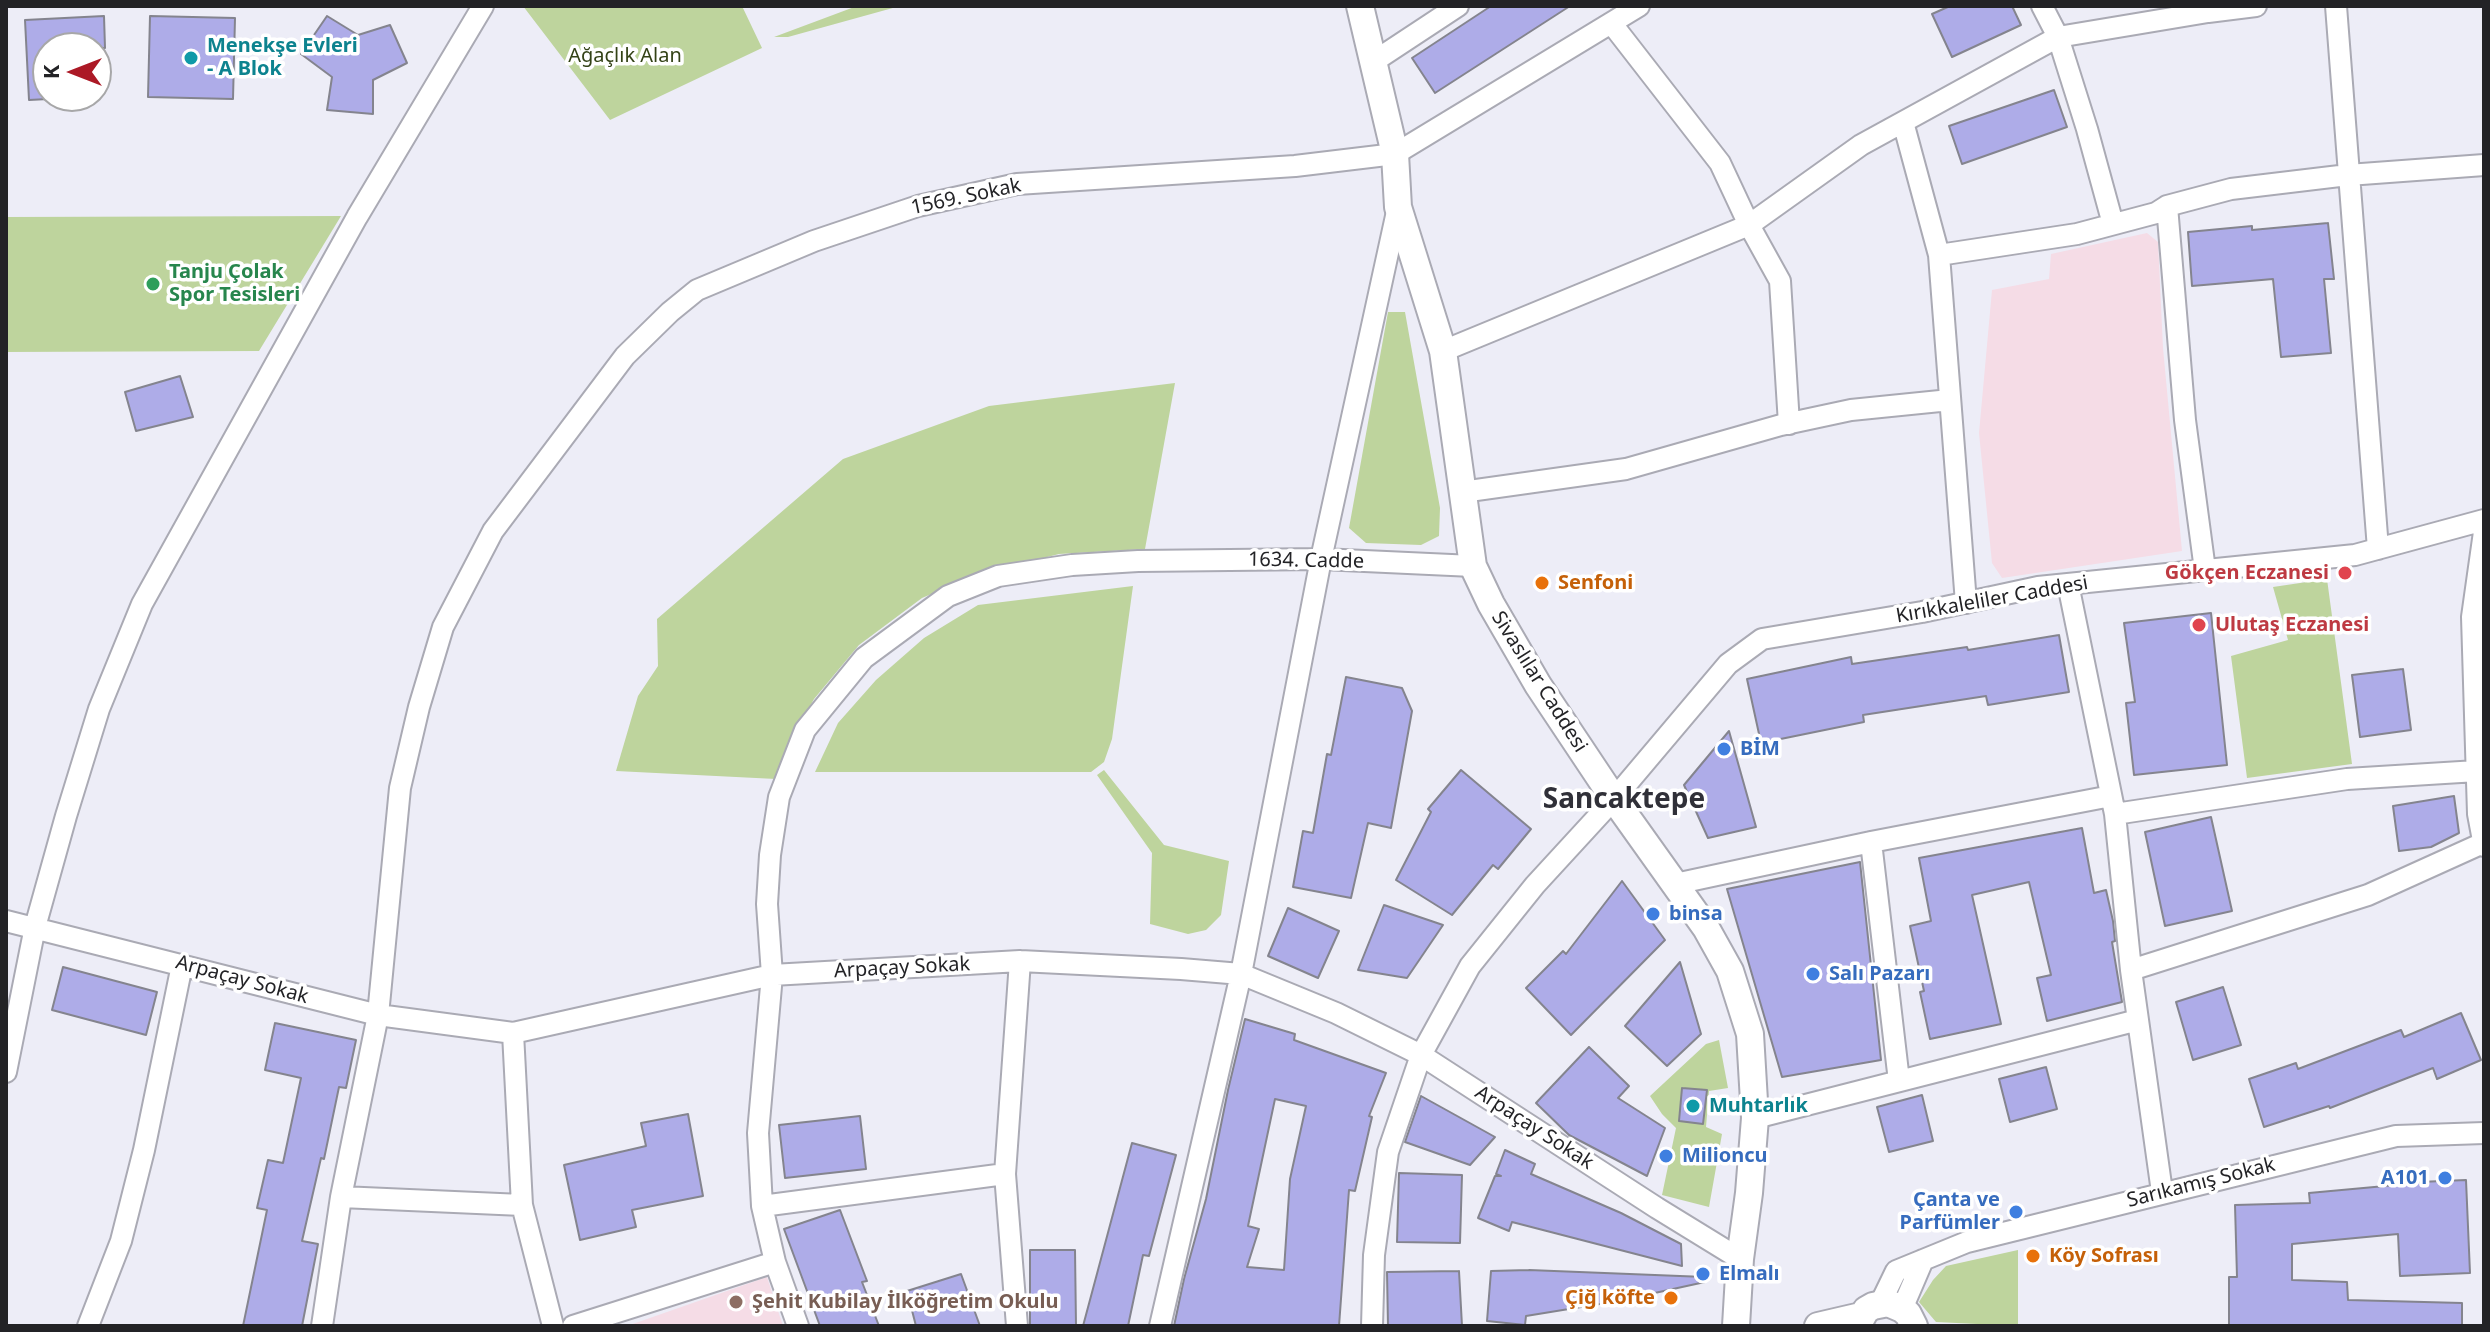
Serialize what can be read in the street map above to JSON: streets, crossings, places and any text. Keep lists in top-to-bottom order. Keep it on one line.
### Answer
{"streets":{"main road":["Sivaslılar Caddesi"],"street":["1569. Sokak","1634. Cadde","Kırıkkaleliler Caddesi","Arpaçay Sokak","Sarıkamış Sokak"]},"crossings":[["1569. Sokak","Sivaslılar Caddesi"],["1569. Sokak","Arpaçay Sokak"],["1634. Cadde","Sivaslılar Caddesi"],["1634. Cadde","Arpaçay Sokak"],["Kırıkkaleliler Caddesi","Sivaslılar Caddesi"],["Kırıkkaleliler Caddesi","Arpaçay Sokak"],["Sivaslılar Caddesi","Arpaçay Sokak"]],"districts":["Sancaktepe"],"parks":["Ağaçlık Alan"],"places":["Menekşe Evleri - A Blok","Tanju Çolak Spor Tesisleri","Gökçen Eczanesi","Senfoni","Ulutaş Eczanesi","BİM","binsa","Salı Pazarı","Muhtarlık","Milioncu","A101","Çanta ve Parfümler","Köy Sofrası","Elmalı","Çiğ köfte","Şehit Kubilay İlköğretim Okulu"],"north":"left"}
